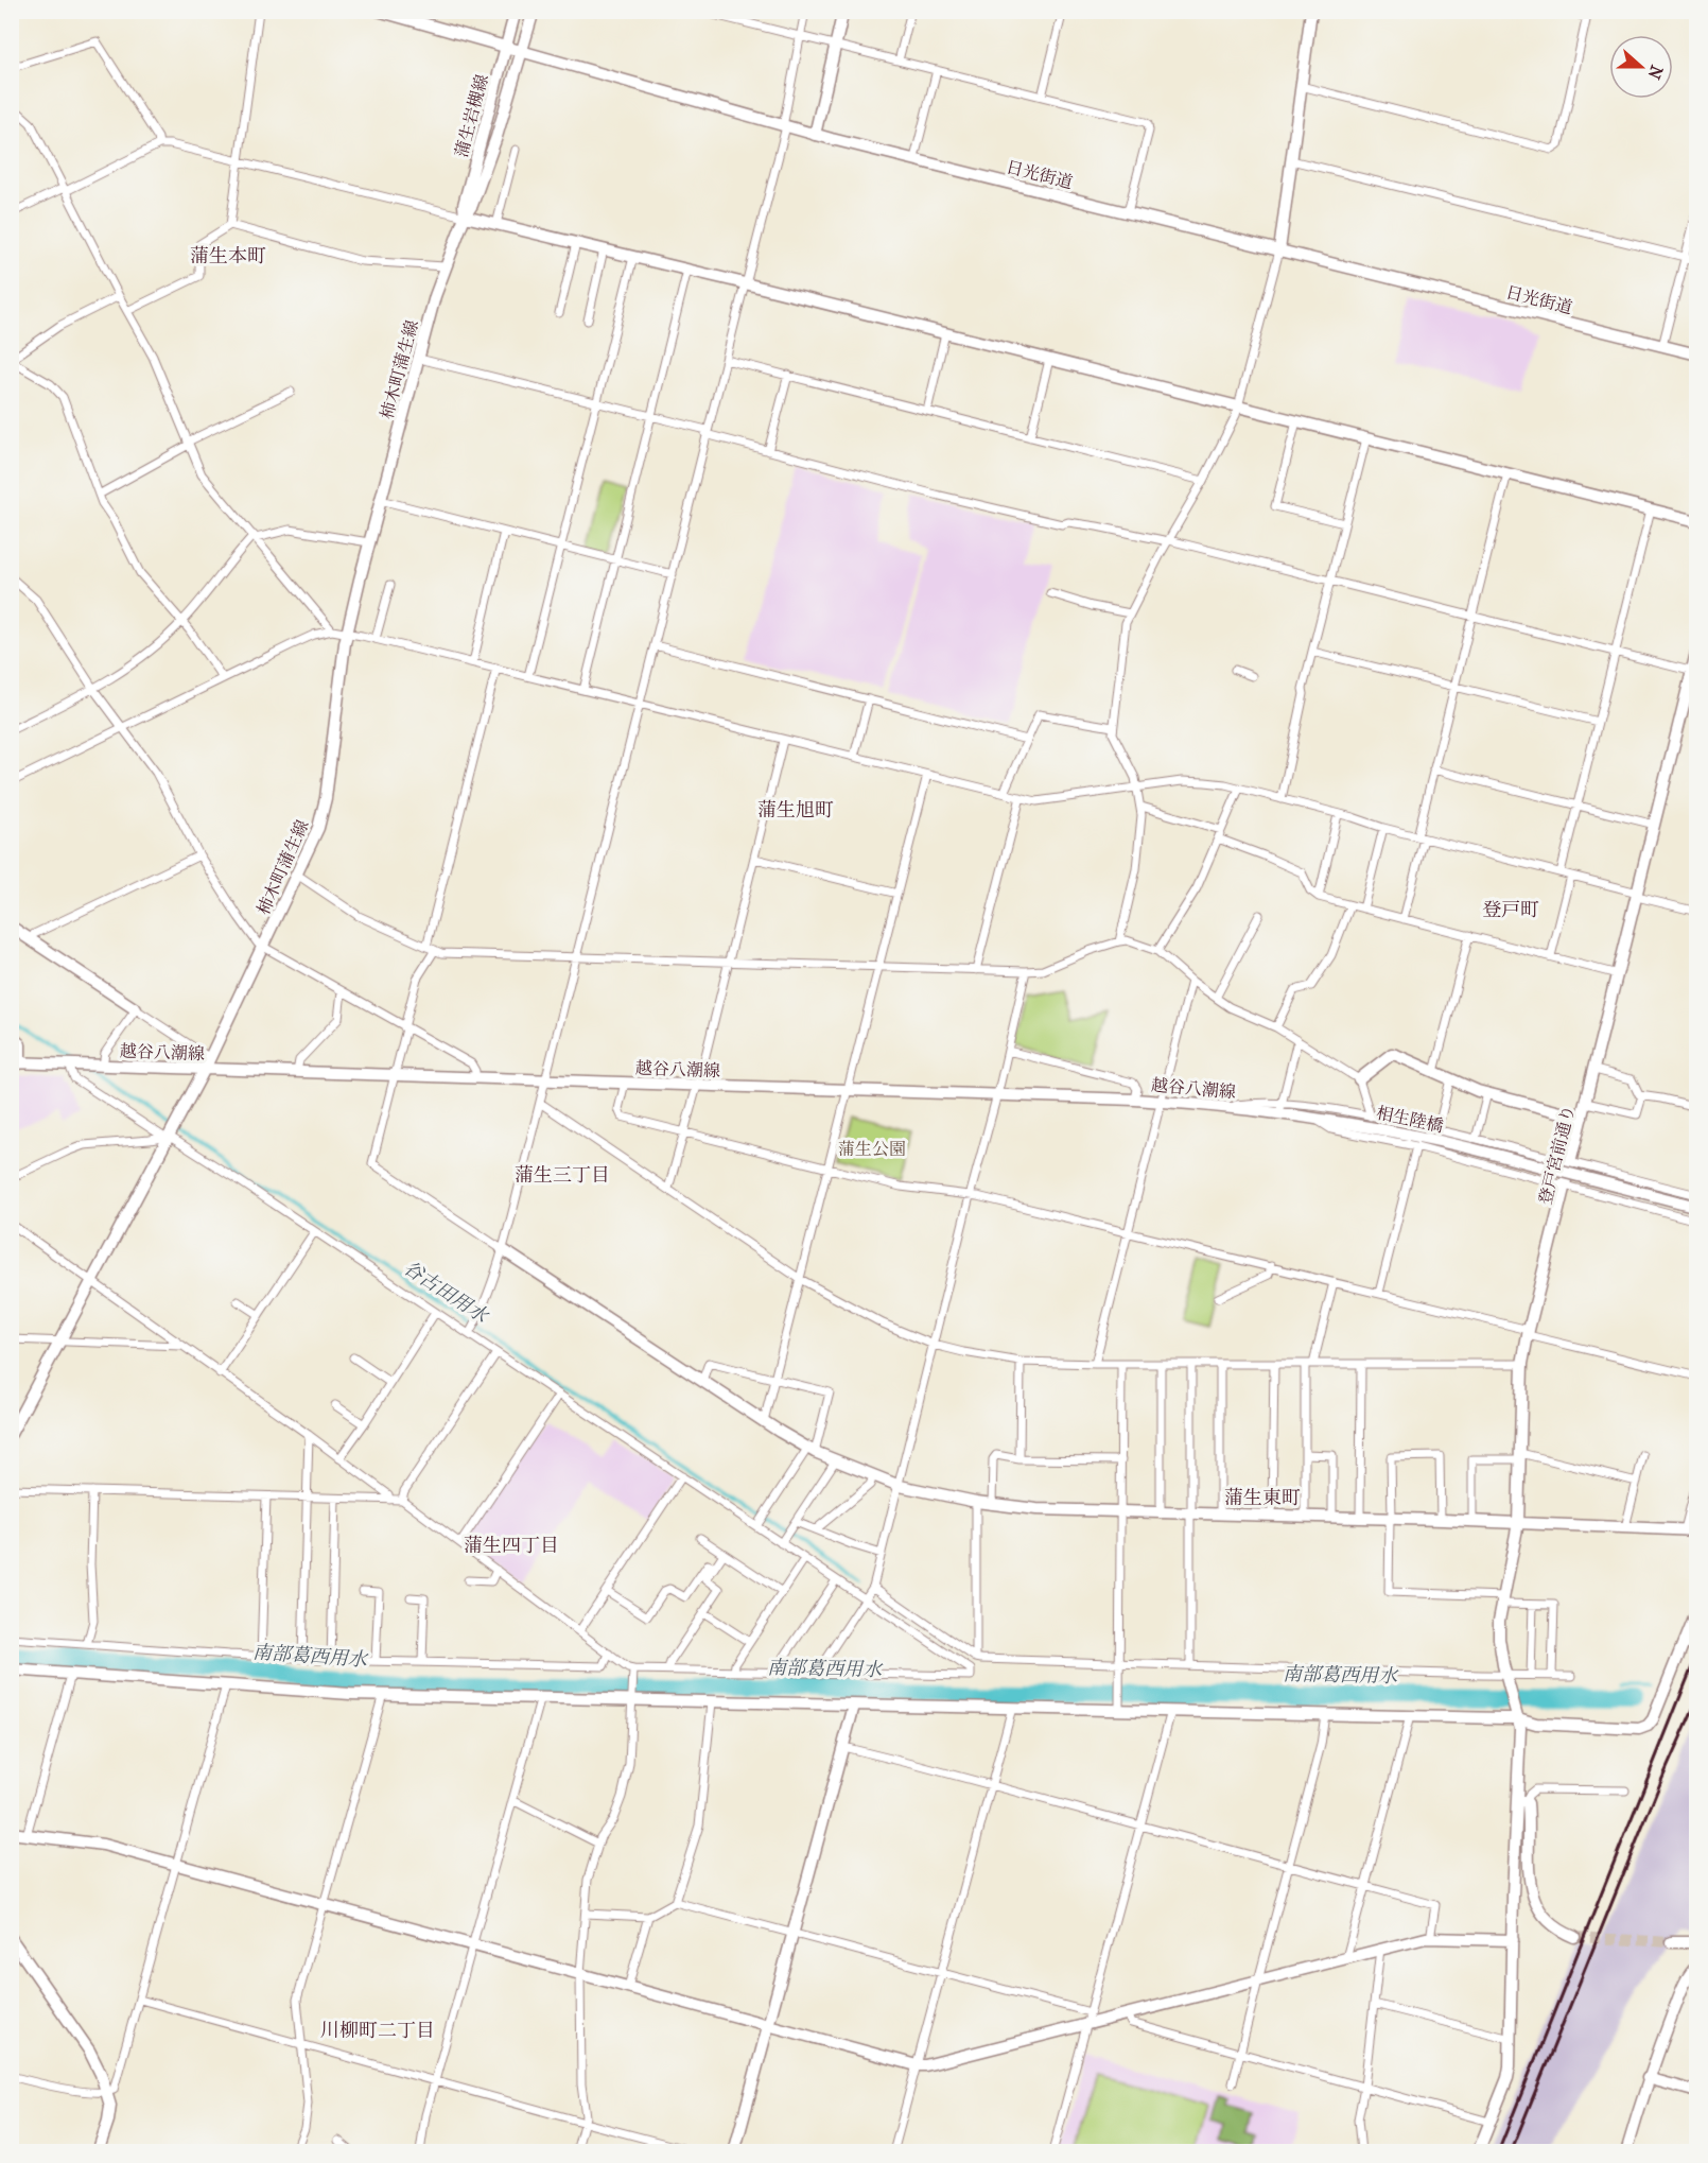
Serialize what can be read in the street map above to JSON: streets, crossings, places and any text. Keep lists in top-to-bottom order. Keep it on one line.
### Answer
{"streets":{"street":["蒲生岩槻線","日光街道","柿木町蒲生線","越谷八潮線","相生陸橋","登戸宮前通り"]},"crossings":[["蒲生岩槻線","日光街道"],["蒲生岩槻線","柿木町蒲生線"],["柿木町蒲生線","越谷八潮線"],["越谷八潮線","相生陸橋"]],"districts":["蒲生本町","蒲生旭町","登戸町","蒲生三丁目","蒲生東町","蒲生四丁目","川柳町二丁目"],"water":["谷古田用水","南部葛西用水"],"parks":["蒲生公園"],"north":"right"}
